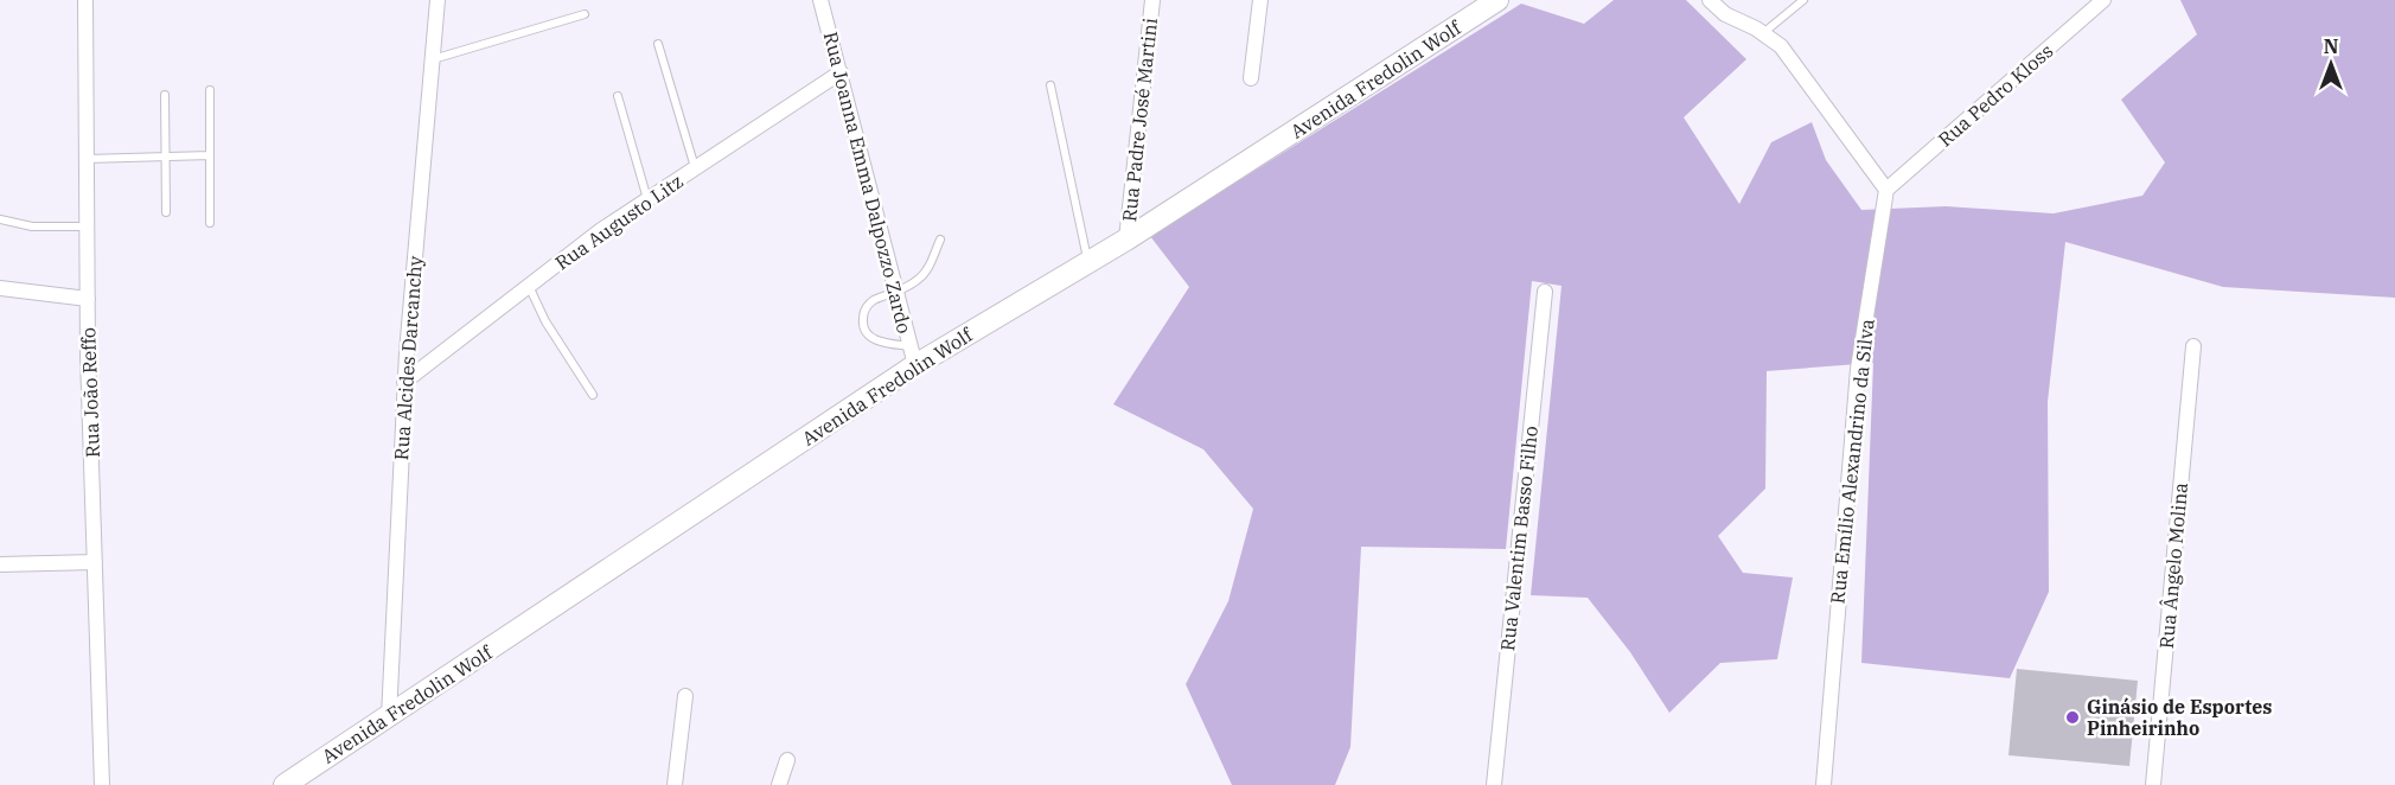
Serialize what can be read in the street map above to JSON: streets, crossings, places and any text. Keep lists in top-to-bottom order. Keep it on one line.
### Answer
{"streets":{"main road":["Avenida Fredolin Wolf"],"street":["Rua Pedro Kloss","Rua Padre José Martini","Rua Joanna Emma Dalpozzo Zardo","Rua Augusto Litz","Rua Alcides Darcanchy","Rua João Reffo","Rua Emílio Alexandrino da Silva","Rua Valentim Basso Filho","Rua Ângelo Molina"]},"crossings":[["Avenida Fredolin Wolf","Rua Padre José Martini"],["Avenida Fredolin Wolf","Rua Joanna Emma Dalpozzo Zardo"],["Avenida Fredolin Wolf","Rua Alcides Darcanchy"],["Rua Pedro Kloss","Rua Emílio Alexandrino da Silva"],["Rua Joanna Emma Dalpozzo Zardo","Rua Augusto Litz"],["Rua Augusto Litz","Rua Alcides Darcanchy"]],"places":["Ginásio de Esportes Pinheirinho"],"north":"top"}
